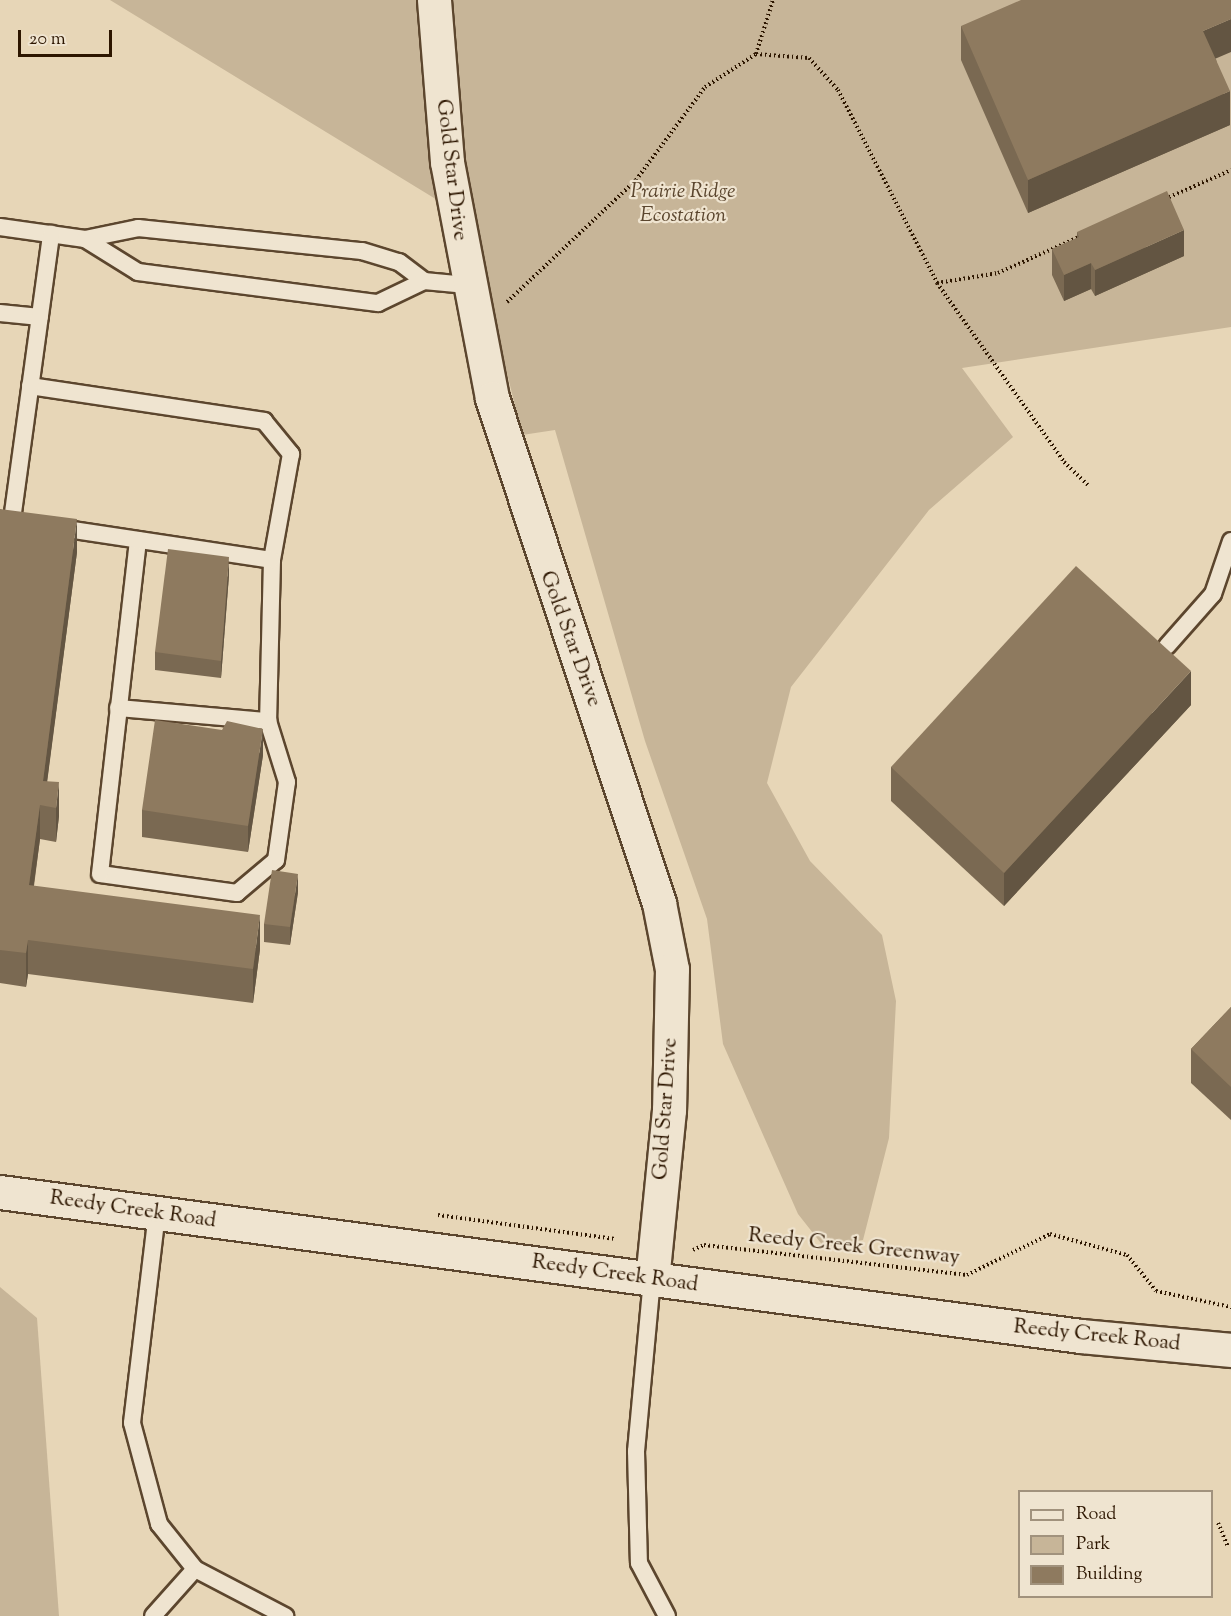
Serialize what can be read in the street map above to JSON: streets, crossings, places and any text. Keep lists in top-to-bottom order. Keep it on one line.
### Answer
{"streets":{"street":["Gold Star Drive","Reedy Creek Road"],"path":["Reedy Creek Greenway"]},"crossings":[["Gold Star Drive","Reedy Creek Road"]],"parks":["Prairie Ridge Ecostation"],"legend":["Road","Park","Building"],"scale_bar":"20 m"}
